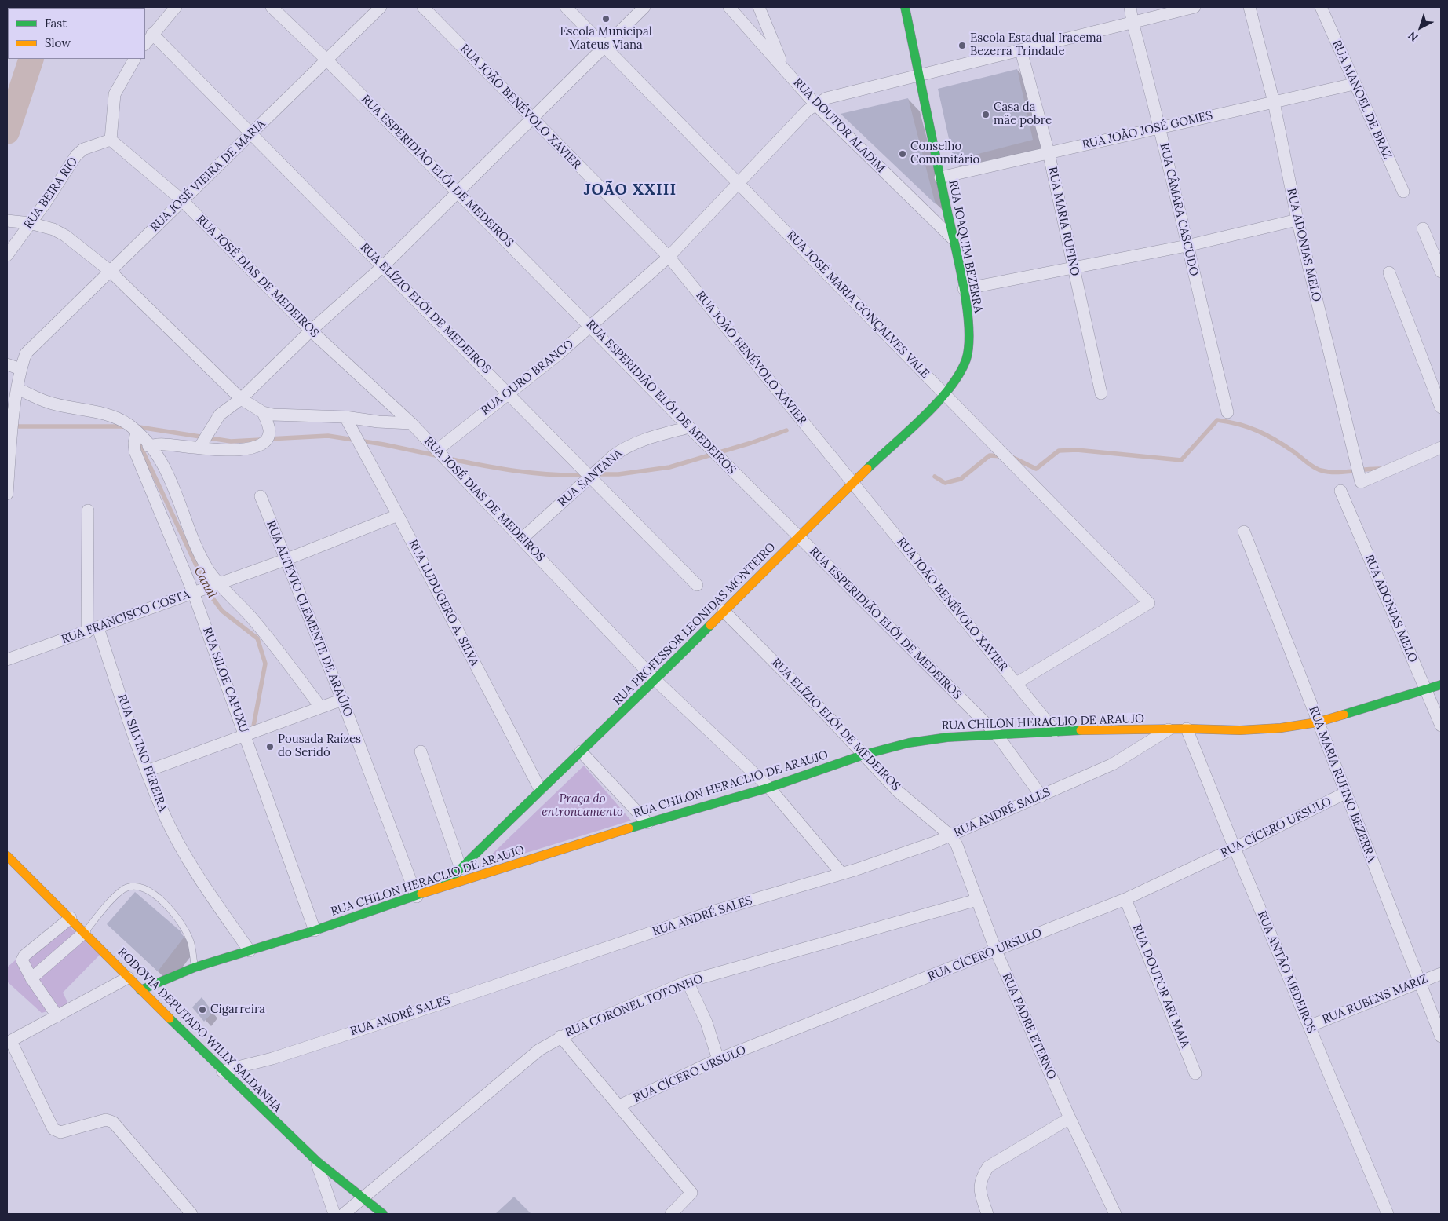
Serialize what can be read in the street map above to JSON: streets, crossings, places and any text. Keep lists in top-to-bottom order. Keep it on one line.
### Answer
{"streets":{"main road":["RUA JOAQUIM BEZERRA","RUA PROFESSOR LEONIDAS MONTEIRO","RUA CHILON HERACLIO DE ARAUJO","RODOVIA DEPUTADO WILLY SALDANHA"],"street":["RUA MANOEL DE BRAZ","RUA JOÃO BENÉVOLO XAVIER","RUA DOUTOR ALADIM","RUA JOÃO JOSÉ GOMES","RUA ESPERIDIÃO ELÓI DE MEDEIROS","RUA JOSÉ VIEIRA DE MARIA","RUA BEIRA RIO","RUA CÂMARA CASCUDO","RUA MARIA RUFINO","RUA ADONIAS MELO","RUA JOSÉ DIAS DE MEDEIROS","RUA JOSÉ MARIA GONÇALVES VALE","RUA ELÍZIO ELÓI DE MEDEIROS","RUA OURO BRANCO","RUA SANTANA","RUA LUDUGERO A. SILVA","RUA FRANCISCO COSTA","RUA ALTEVIO CLEMENTE DE ARAÚJO","RUA SILOE CAPUXU","RUA SILVINO FEREIRA","RUA MARIA RUFINO BEZERRA","RUA ANDRÉ SALES","RUA CÍCERO URSULO","RUA ANTÃO MEDEIROS","RUA DOUTOR ARI MAIA","RUA RUBENS MARIZ","RUA CORONEL TOTONHO","RUA PADRE ETERNO"]},"crossings":[["RUA MANOEL DE BRAZ","RUA JOÃO JOSÉ GOMES"],["RUA JOÃO BENÉVOLO XAVIER","RUA JOSÉ MARIA GONÇALVES VALE"],["RUA JOÃO BENÉVOLO XAVIER","RUA OURO BRANCO"],["RUA JOÃO BENÉVOLO XAVIER","RUA PROFESSOR LEONIDAS MONTEIRO"],["RUA JOÃO BENÉVOLO XAVIER","RUA CHILON HERACLIO DE ARAUJO"],["RUA DOUTOR ALADIM","RUA JOAQUIM BEZERRA"],["RUA DOUTOR ALADIM","RUA OURO BRANCO"],["RUA JOÃO JOSÉ GOMES","RUA CÂMARA CASCUDO"],["RUA JOÃO JOSÉ GOMES","RUA MARIA RUFINO"],["RUA JOÃO JOSÉ GOMES","RUA ADONIAS MELO"],["RUA JOÃO JOSÉ GOMES","RUA JOAQUIM BEZERRA"],["RUA ESPERIDIÃO ELÓI DE MEDEIROS","RUA JOSÉ VIEIRA DE MARIA"],["RUA ESPERIDIÃO ELÓI DE MEDEIROS","RUA OURO BRANCO"],["RUA ESPERIDIÃO ELÓI DE MEDEIROS","RUA SANTANA"],["RUA ESPERIDIÃO ELÓI DE MEDEIROS","RUA PROFESSOR LEONIDAS MONTEIRO"],["RUA ESPERIDIÃO ELÓI DE MEDEIROS","RUA CHILON HERACLIO DE ARAUJO"],["RUA ESPERIDIÃO ELÓI DE MEDEIROS","RUA ANDRÉ SALES"],["RUA JOSÉ VIEIRA DE MARIA","RUA JOSÉ DIAS DE MEDEIROS"],["RUA JOSÉ VIEIRA DE MARIA","RUA ELÍZIO ELÓI DE MEDEIROS"],["RUA BEIRA RIO","RUA JOSÉ DIAS DE MEDEIROS"],["RUA CÂMARA CASCUDO","RUA OURO BRANCO"],["RUA MARIA RUFINO","RUA OURO BRANCO"],["RUA JOAQUIM BEZERRA","RUA OURO BRANCO"],["RUA JOAQUIM BEZERRA","RUA PROFESSOR LEONIDAS MONTEIRO"],["RUA JOSÉ DIAS DE MEDEIROS","RUA OURO BRANCO"],["RUA JOSÉ DIAS DE MEDEIROS","RUA SANTANA"],["RUA JOSÉ DIAS DE MEDEIROS","RUA PROFESSOR LEONIDAS MONTEIRO"],["RUA JOSÉ DIAS DE MEDEIROS","RUA CHILON HERACLIO DE ARAUJO"],["RUA JOSÉ DIAS DE MEDEIROS","RUA ANDRÉ SALES"],["RUA JOSÉ MARIA GONÇALVES VALE","RUA OURO BRANCO"],["RUA JOSÉ MARIA GONÇALVES VALE","RUA PROFESSOR LEONIDAS MONTEIRO"],["RUA ELÍZIO ELÓI DE MEDEIROS","RUA OURO BRANCO"],["RUA ELÍZIO ELÓI DE MEDEIROS","RUA SANTANA"],["RUA ELÍZIO ELÓI DE MEDEIROS","RUA PROFESSOR LEONIDAS MONTEIRO"],["RUA ELÍZIO ELÓI DE MEDEIROS","RUA CHILON HERACLIO DE ARAUJO"],["RUA ELÍZIO ELÓI DE MEDEIROS","RUA ANDRÉ SALES"],["RUA ELÍZIO ELÓI DE MEDEIROS","RUA PADRE ETERNO"],["RUA LUDUGERO A. SILVA","RUA FRANCISCO COSTA"],["RUA LUDUGERO A. SILVA","RUA PROFESSOR LEONIDAS MONTEIRO"],["RUA FRANCISCO COSTA","RUA ALTEVIO CLEMENTE DE ARAÚJO"],["RUA FRANCISCO COSTA","RUA SILOE CAPUXU"],["RUA FRANCISCO COSTA","RUA SILVINO FEREIRA"],["RUA ALTEVIO CLEMENTE DE ARAÚJO","RUA CHILON HERACLIO DE ARAUJO"],["RUA PROFESSOR LEONIDAS MONTEIRO","RUA CHILON HERACLIO DE ARAUJO"],["RUA SILOE CAPUXU","RUA CHILON HERACLIO DE ARAUJO"],["RUA CHILON HERACLIO DE ARAUJO","RUA SILVINO FEREIRA"],["RUA CHILON HERACLIO DE ARAUJO","RUA ANDRÉ SALES"],["RUA CHILON HERACLIO DE ARAUJO","RUA ANTÃO MEDEIROS"],["RUA CHILON HERACLIO DE ARAUJO","RODOVIA DEPUTADO WILLY SALDANHA"],["RUA MARIA RUFINO BEZERRA","RUA CÍCERO URSULO"],["RUA MARIA RUFINO BEZERRA","RUA RUBENS MARIZ"],["RUA ANDRÉ SALES","RUA PADRE ETERNO"],["RUA ANDRÉ SALES","RODOVIA DEPUTADO WILLY SALDANHA"],["RUA CÍCERO URSULO","RUA ANTÃO MEDEIROS"],["RUA CÍCERO URSULO","RUA DOUTOR ARI MAIA"],["RUA CÍCERO URSULO","RUA PADRE ETERNO"],["RUA ANTÃO MEDEIROS","RUA RUBENS MARIZ"],["RUA CORONEL TOTONHO","RUA PADRE ETERNO"],["RUA CORONEL TOTONHO","RODOVIA DEPUTADO WILLY SALDANHA"]],"districts":["JOÃO XXIII"],"water":["Canal"],"parks":["Praça do entroncamento"],"places":["Escola Municipal Mateus Viana","Escola Estadual Iracema Bezerra Trindade","Casa da mãe pobre","Conselho Comunitário","Pousada Raízes do Seridó","Cigarreira"],"legend":["Fast","Slow"],"north":"bottom left"}
